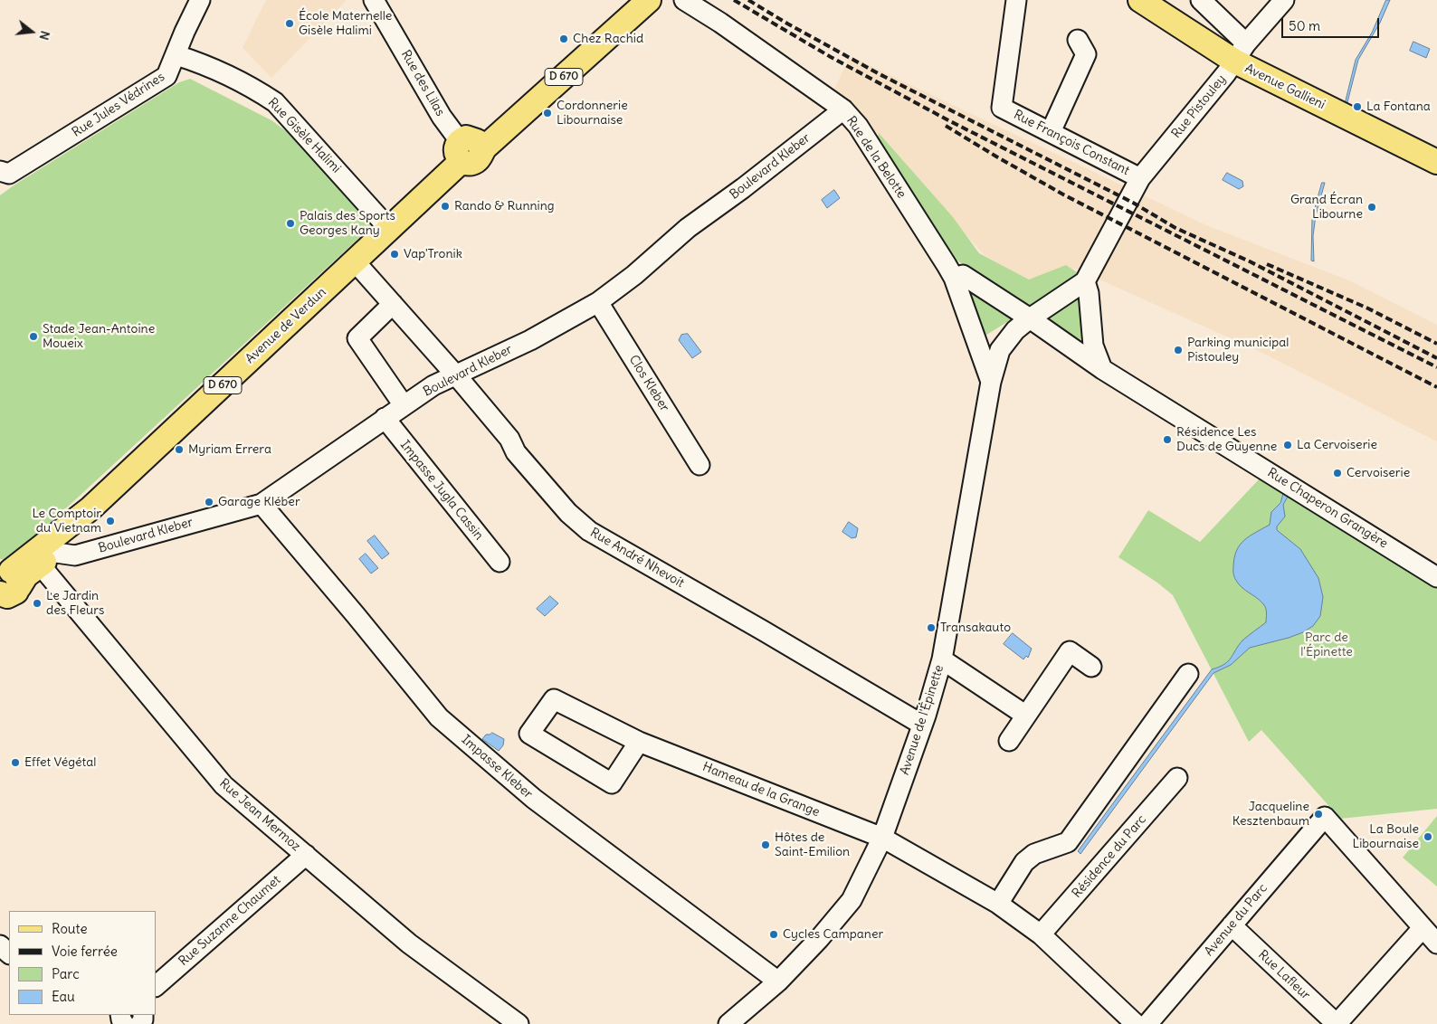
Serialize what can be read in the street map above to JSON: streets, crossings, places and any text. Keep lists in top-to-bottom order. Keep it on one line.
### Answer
{"streets":{"main road":["D 670","Avenue Gallieni","Avenue de Verdun"],"street":["Rue des Lilas","Rue Jules Védrines","Rue Pistouley","Rue Gisèle Halimi","Rue François Constant","Rue de la Belotte","Boulevard Kleber","Clos Kleber","Impasse Jugla Cassin","Rue Chaperon Grangère","Rue André Nhevoit","Avenue de l'Épinette","Impasse Kleber","Hameau de la Grange","Rue Jean Mermoz","Résidence du Parc","Avenue du Parc","Rue Suzanne Chaumet","Rue Lafleur"]},"crossings":[["Rue des Lilas","Avenue de Verdun"],["Avenue Gallieni","Rue Pistouley"],["Rue Jules Védrines","Rue Gisèle Halimi"],["Rue Pistouley","Rue François Constant"],["Rue Pistouley","Avenue de l'Épinette"],["Rue Gisèle Halimi","Avenue de Verdun"],["Rue François Constant","Avenue de l'Épinette"],["Rue de la Belotte","Boulevard Kleber"],["Rue de la Belotte","Avenue de l'Épinette"],["Boulevard Kleber","Avenue de Verdun"],["Boulevard Kleber","Clos Kleber"],["Boulevard Kleber","Impasse Jugla Cassin"],["Boulevard Kleber","Rue André Nhevoit"],["Boulevard Kleber","Impasse Kleber"],["Boulevard Kleber","Rue Jean Mermoz"],["Avenue de Verdun","Rue André Nhevoit"],["Avenue de Verdun","Rue Jean Mermoz"],["Rue Chaperon Grangère","Avenue de l'Épinette"],["Rue André Nhevoit","Avenue de l'Épinette"],["Avenue de l'Épinette","Impasse Kleber"],["Avenue de l'Épinette","Hameau de la Grange"],["Hameau de la Grange","Résidence du Parc"],["Rue Jean Mermoz","Rue Suzanne Chaumet"],["Avenue du Parc","Rue Lafleur"]],"parks":["Parc de l'Épinette"],"places":["École Maternelle Gisèle Halimi","Chez Rachid","La Fontana","Cordonnerie Libournaise","Rando & Running","Grand Écran Libourne","Palais des Sports Georges Kany","Vap'Tronik","Stade Jean-Antoine Moueix","Parking municipal Pistouley","Résidence Les Ducs de Guyenne","La Cervoiserie","Myriam Errera","Cervoiserie","Garage Kléber","Le Comptoir du Vietnam","Le Jardin des Fleurs","Transakauto","Effet Végétal","Jacqueline Kesztenbaum","La Boule Libournaise","Hôtes de Saint-Emilion","Cycles Campaner"],"legend":["Route","Voie ferrée","Parc","Eau"],"scale_bar":"50 m","north":"right"}
